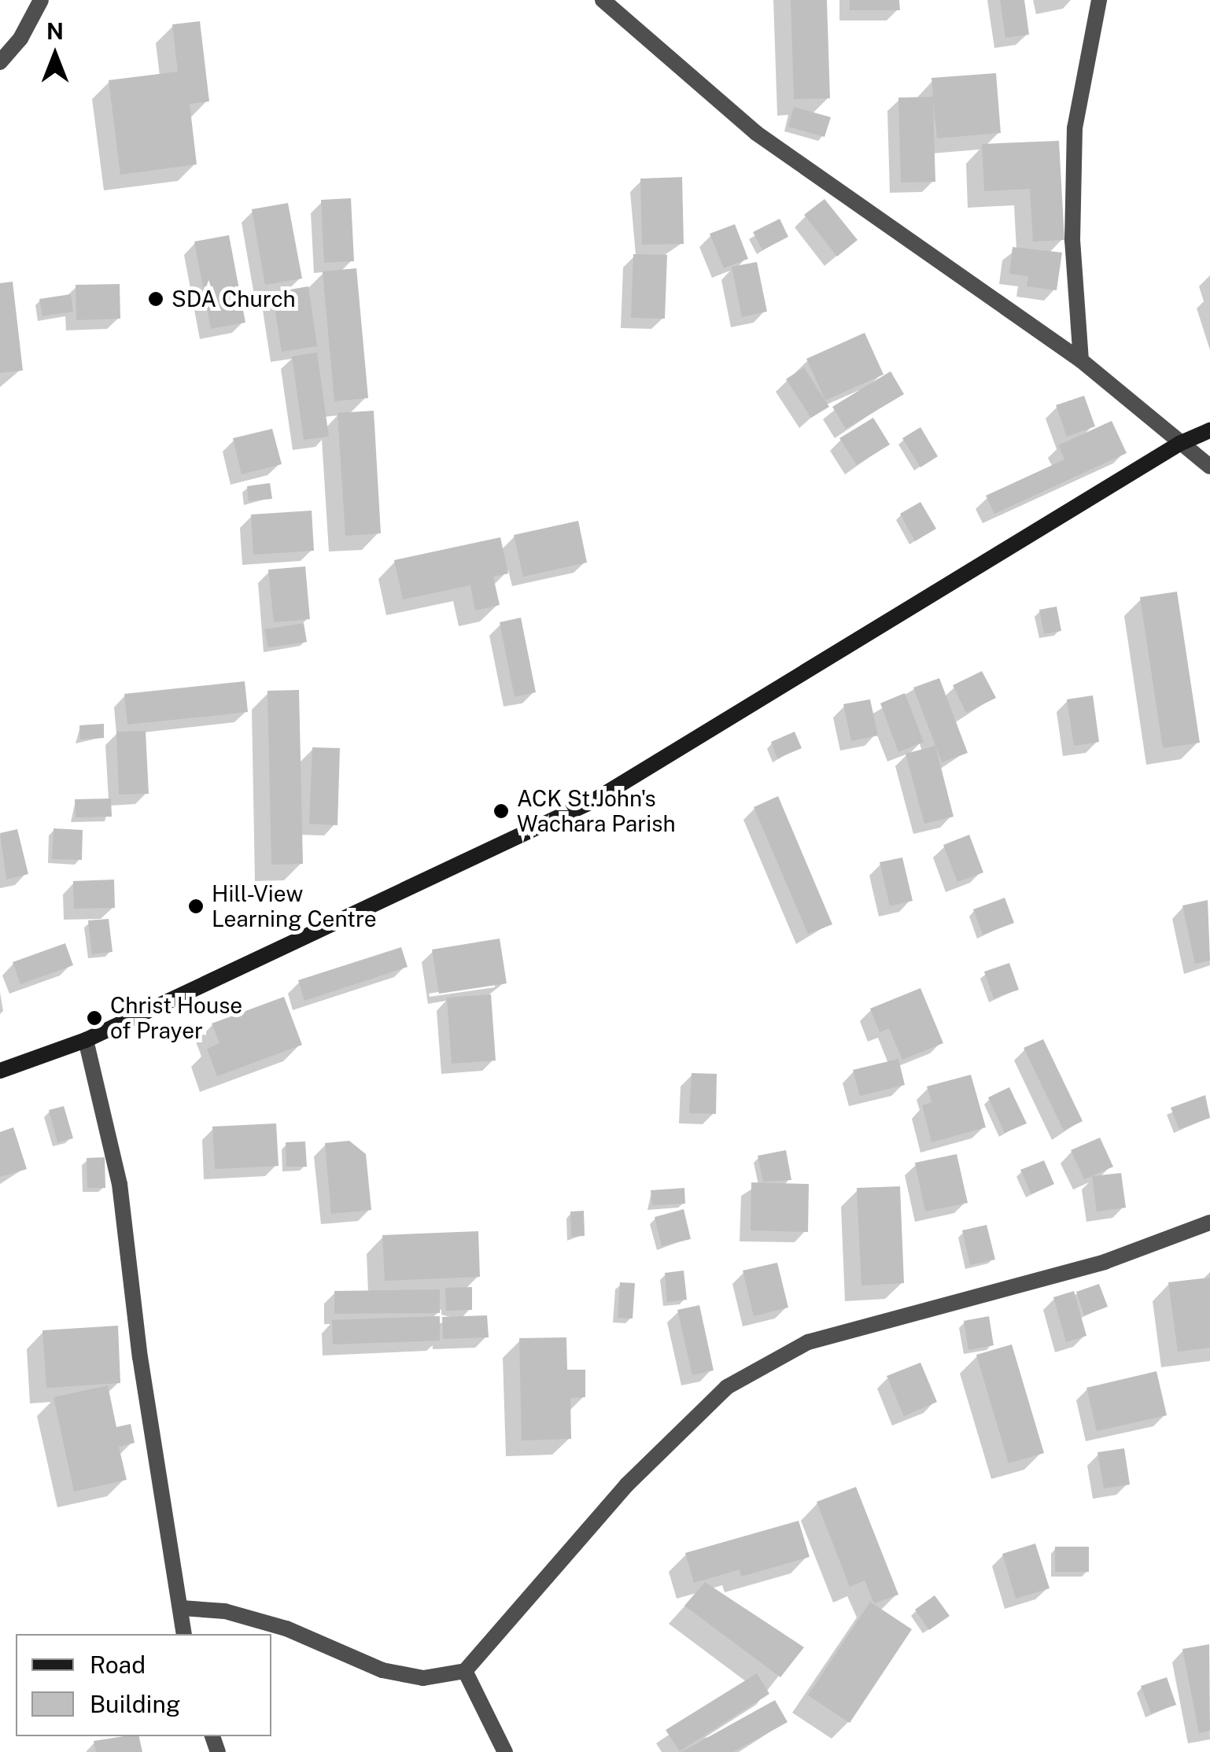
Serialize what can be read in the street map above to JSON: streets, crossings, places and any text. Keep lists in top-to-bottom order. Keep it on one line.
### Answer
{"places":["SDA Church","ACK St.John's Wachara Parish","Hill-View Learning Centre","Christ House of Prayer"],"legend":["Road","Building"],"north":"top"}
